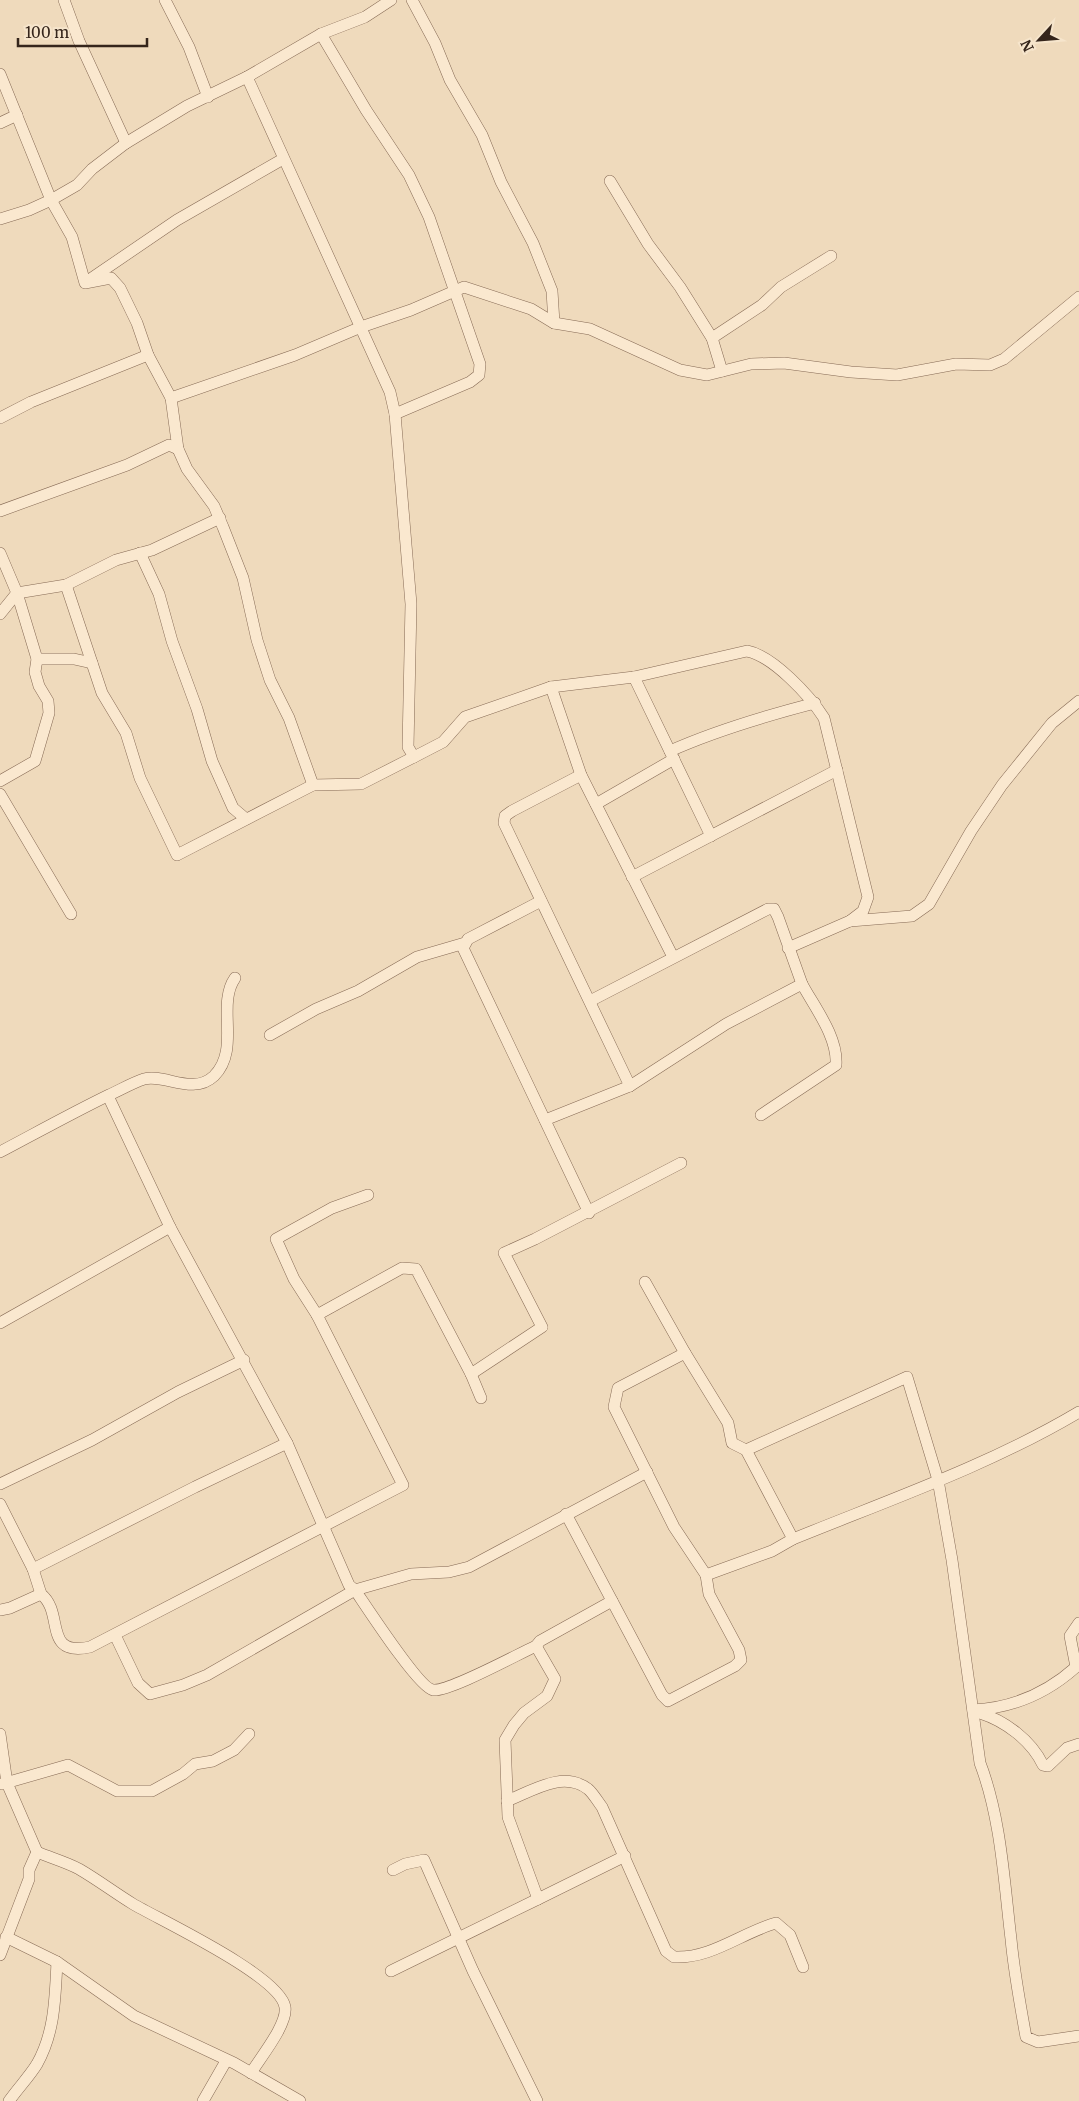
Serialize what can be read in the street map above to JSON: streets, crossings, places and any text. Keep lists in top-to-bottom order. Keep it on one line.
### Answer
{"scale_bar":"100 m","north":"bottom left"}
